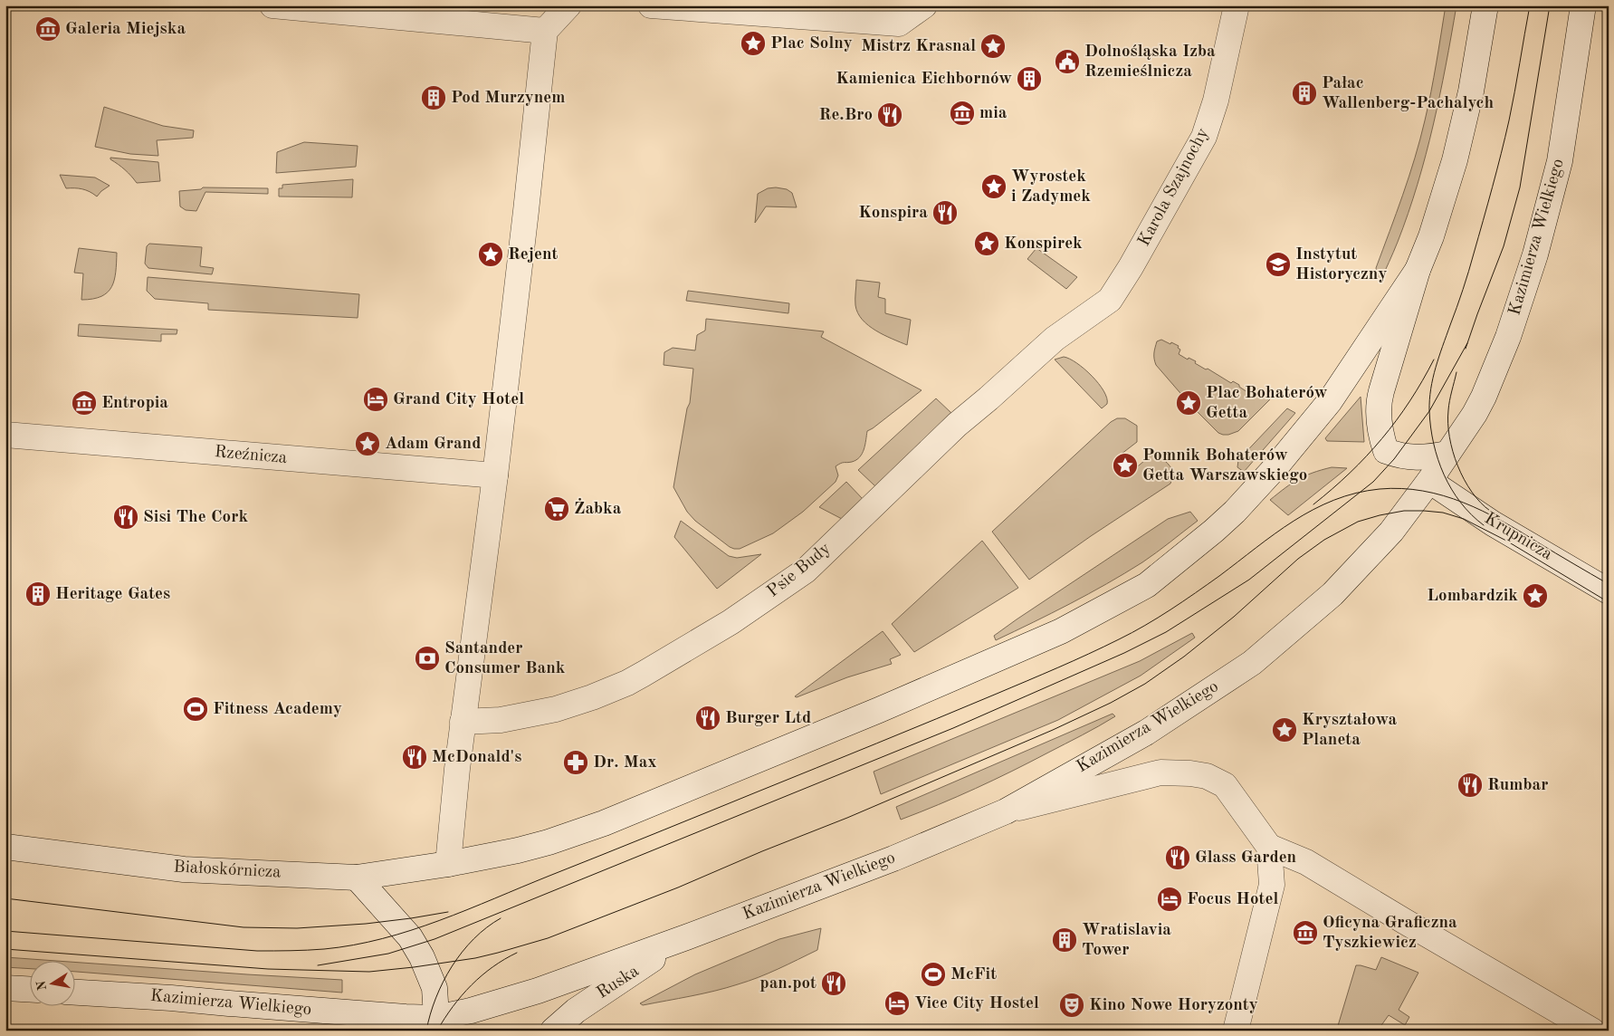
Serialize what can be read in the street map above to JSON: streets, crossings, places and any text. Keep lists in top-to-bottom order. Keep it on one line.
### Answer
{"streets":{"street":["Karola Szajnochy","Kazimierza Wielkiego","Rzeźnicza","Krupnicza","Psie Budy","Białoskórnicza","Ruska"]},"crossings":[["Karola Szajnochy","Psie Budy"],["Kazimierza Wielkiego","Krupnicza"],["Kazimierza Wielkiego","Ruska"]],"places":{"museum":["Galeria Miejska","mia","Entropia","Oficyna Graficzna Tyszkiewicz"],"place":["Plac Solny","Mistrz Krasnal","Wyrostek i Zadymek","Konspirek","Rejent","Plac Bohaterów Getta","Adam Grand","Pomnik Bohaterów Getta Warszawskiego","Lombardzik","Kryształowa Planeta"],"public building":["Dolnośląska Izba Rzemieślnicza"],"building":["Kamienica Eichbornów","Pałac Wallenberg-Pachalych","Pod Murzynem","Heritage Gates","Wratislavia Tower"],"restaurant":["Re.Bro","Konspira","Sisi The Cork","Burger Ltd","McDonald's","Rumbar","Glass Garden","pan.pot"],"school or university":["Instytut Historyczny"],"hotel":["Grand City Hotel","Focus Hotel","Vice City Hostel"],"supermarket":["Żabka"],"bank":["Santander Consumer Bank"],"sports":["Fitness Academy","McFit"],"pharmacy":["Dr. Max"],"theatre":["Kino Nowe Horyzonty"]},"north":"left"}
